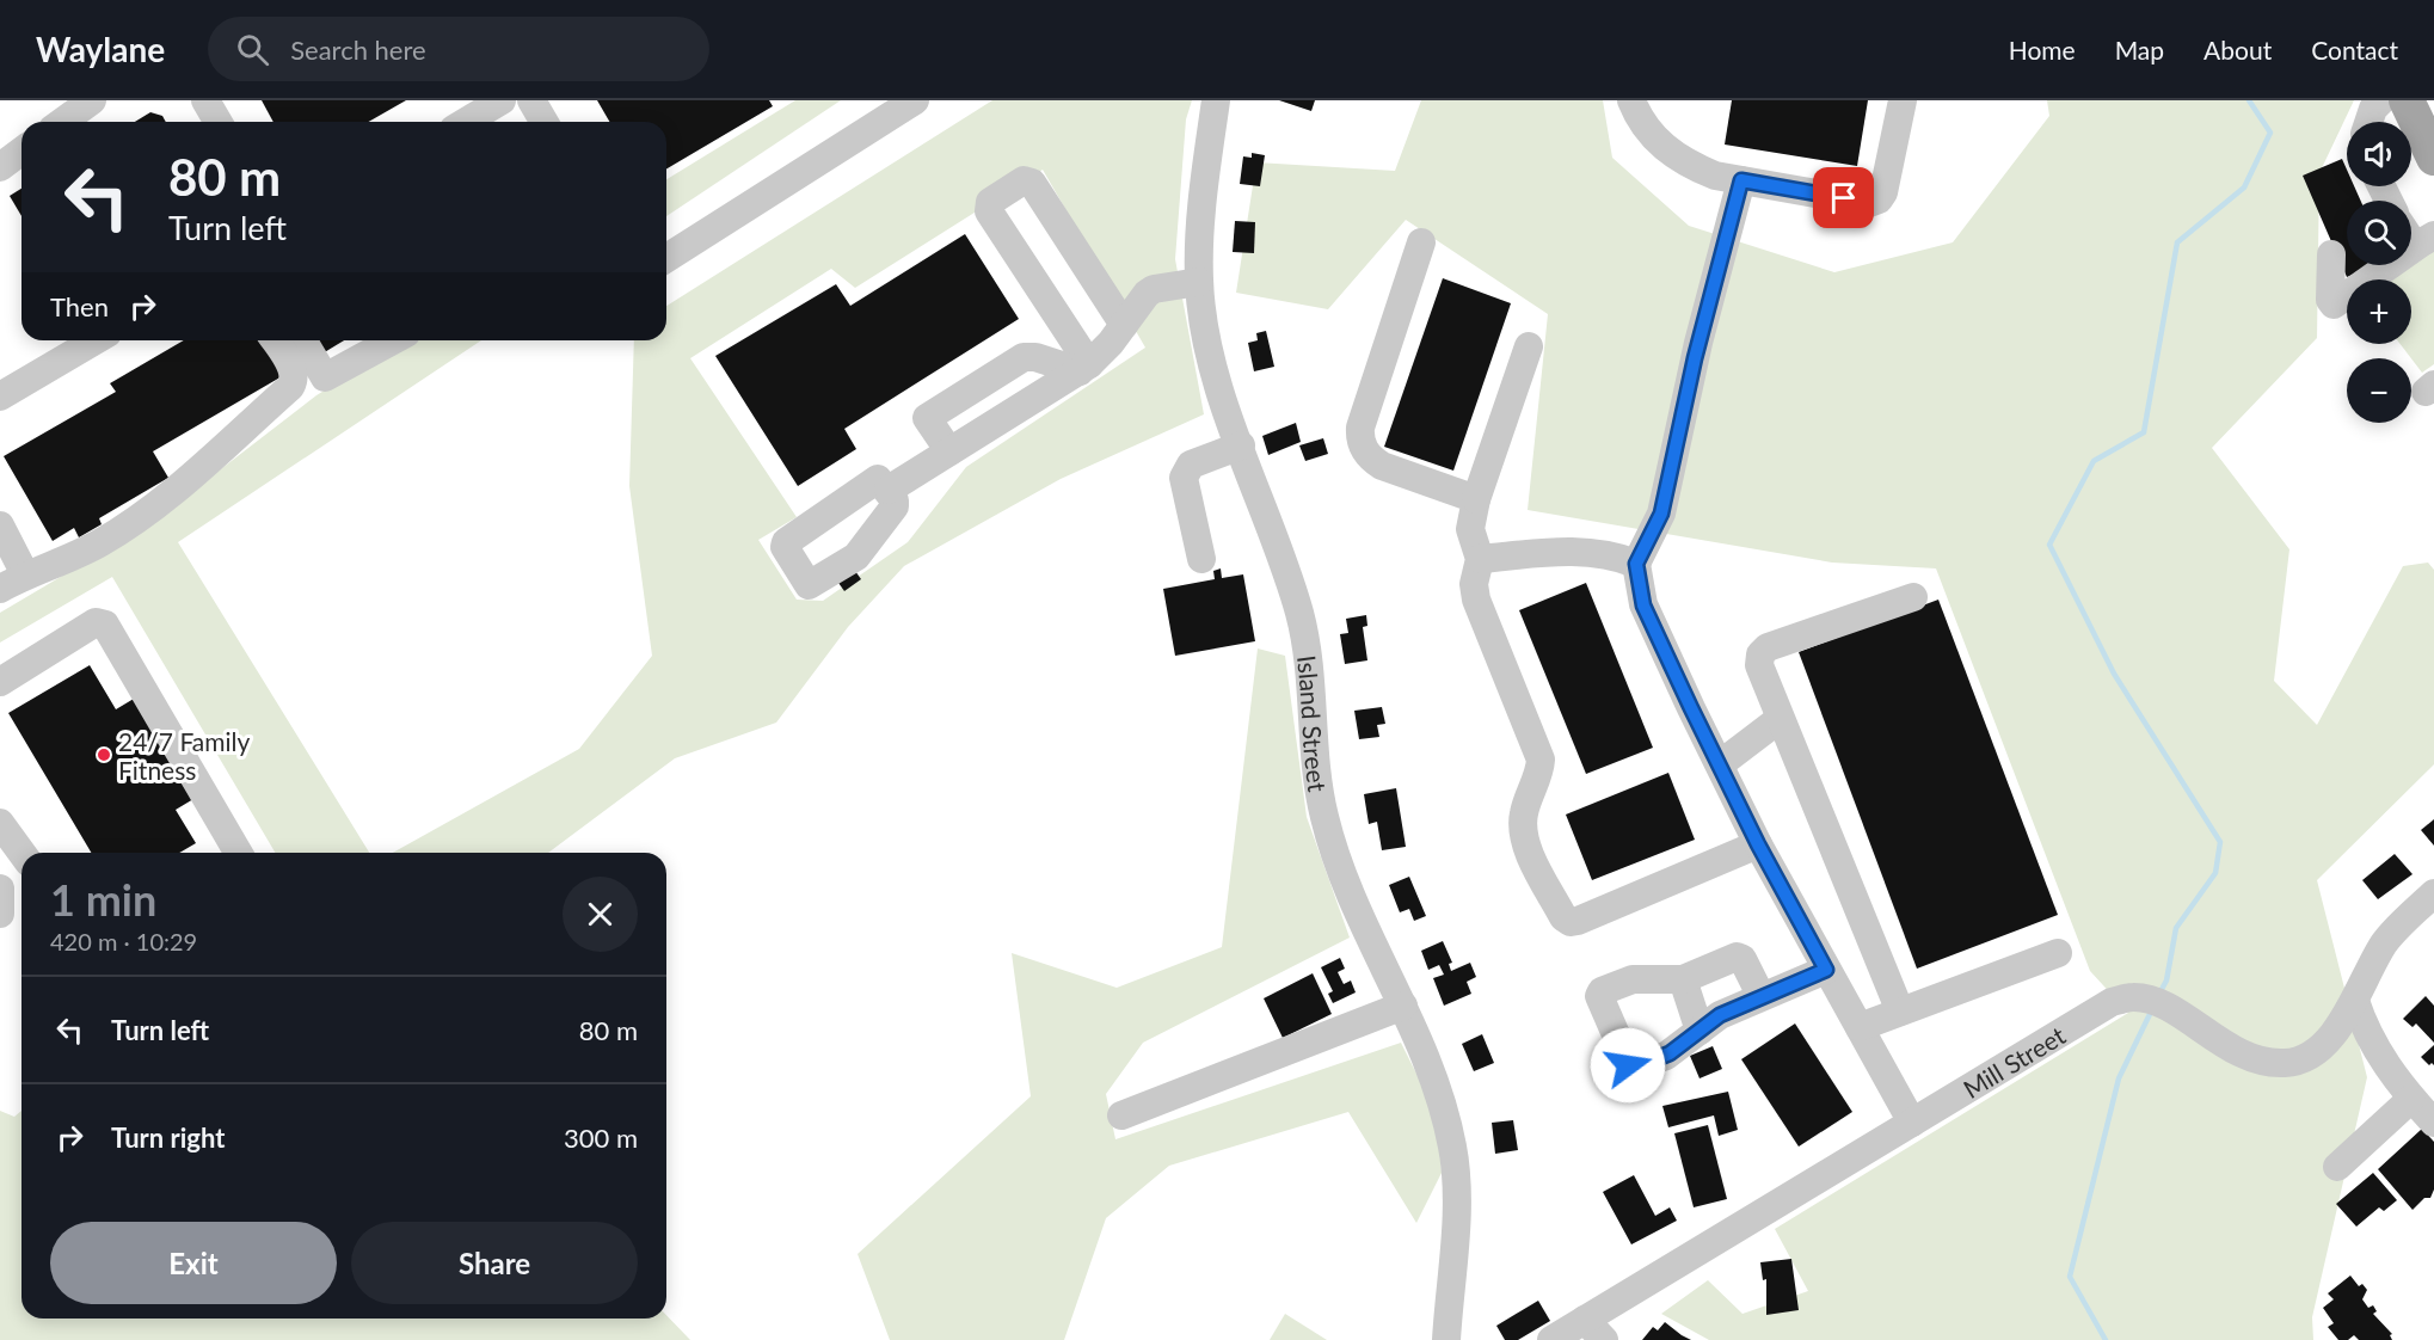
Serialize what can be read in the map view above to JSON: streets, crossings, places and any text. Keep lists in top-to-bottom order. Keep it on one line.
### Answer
{"streets":{"street":["Island Street","Mill Street"]},"places":["24/7 Family Fitness"],"page":{"header":"Waylane","search":"Search here","nav":["Home","Map","About","Contact"],"map_buttons":["+","−"],"turn":["80 m","Turn left"],"then":"Then","heading":["1 min","420 m · 10:29"],"list":[{"name":"Turn left","value":"80 m"},{"name":"Turn right","value":"300 m"}],"buttons":["Exit","Share"]}}
